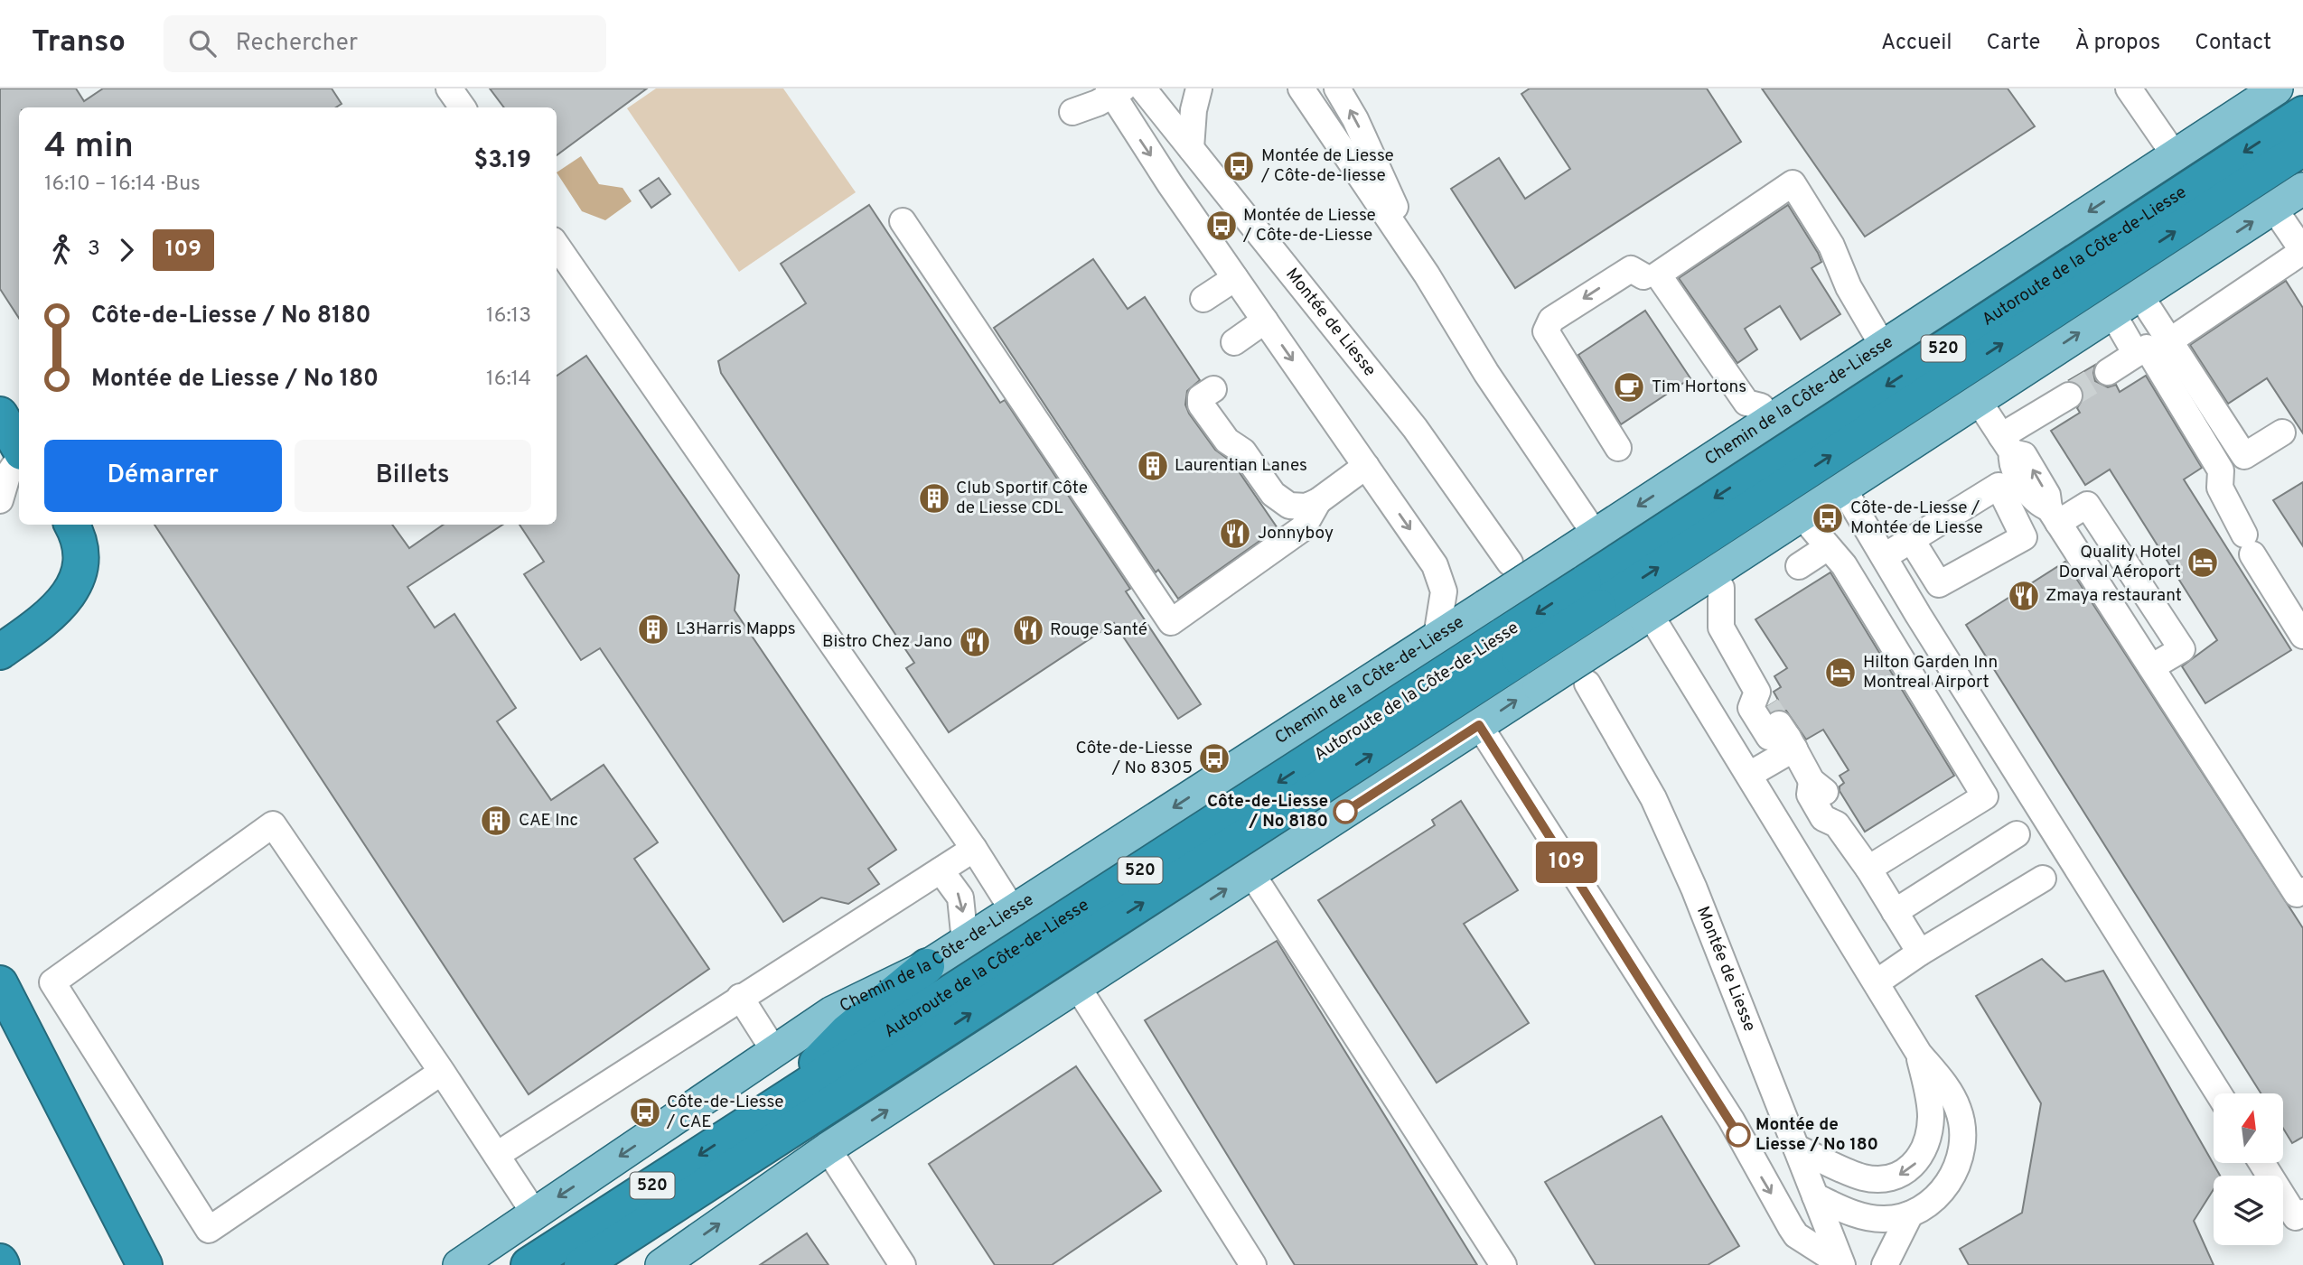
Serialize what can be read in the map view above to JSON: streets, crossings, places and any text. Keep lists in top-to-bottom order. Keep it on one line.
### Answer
{"streets":{"highway":["Autoroute de la Côte-de-Liesse","520"],"main road":["Chemin de la Côte-de-Liesse"],"street":["Montée de Liesse"]},"places":{"bus stop":["Montée de Liesse / Côte-de-liesse","Montée de Liesse / Côte-de-Liesse","Côte-de-Liesse / Montée de Liesse","Côte-de-Liesse / No 8305","Côte-de-Liesse / CAE"],"cafe":["Tim Hortons"],"building":["Laurentian Lanes","Club Sportif Côte de Liesse CDL","L3Harris Mapps","CAE Inc"],"restaurant":["Jonnyboy","Zmaya restaurant","Rouge Santé","Bistro Chez Jano"],"hotel":["Quality Hotel Dorval Aéroport","Hilton Garden Inn Montreal Airport"],"other":["Côte-de-Liesse / No 8180","Montée de Liesse / No 180"]},"lines":["bus line 109"],"north":"top","page":{"header":"Transo","search":"Rechercher","nav":["Accueil","Carte","À propos","Contact"],"on_map":"109","heading":["4 min","16:10 – 16:14 · Bus","$3.19"],"legs":["3","109"],"list":[{"name":"Côte-de-Liesse / No 8180","value":"16:13"},{"name":"Montée de Liesse / No 180","value":"16:14"}],"buttons":["Démarrer","Billets"]}}
